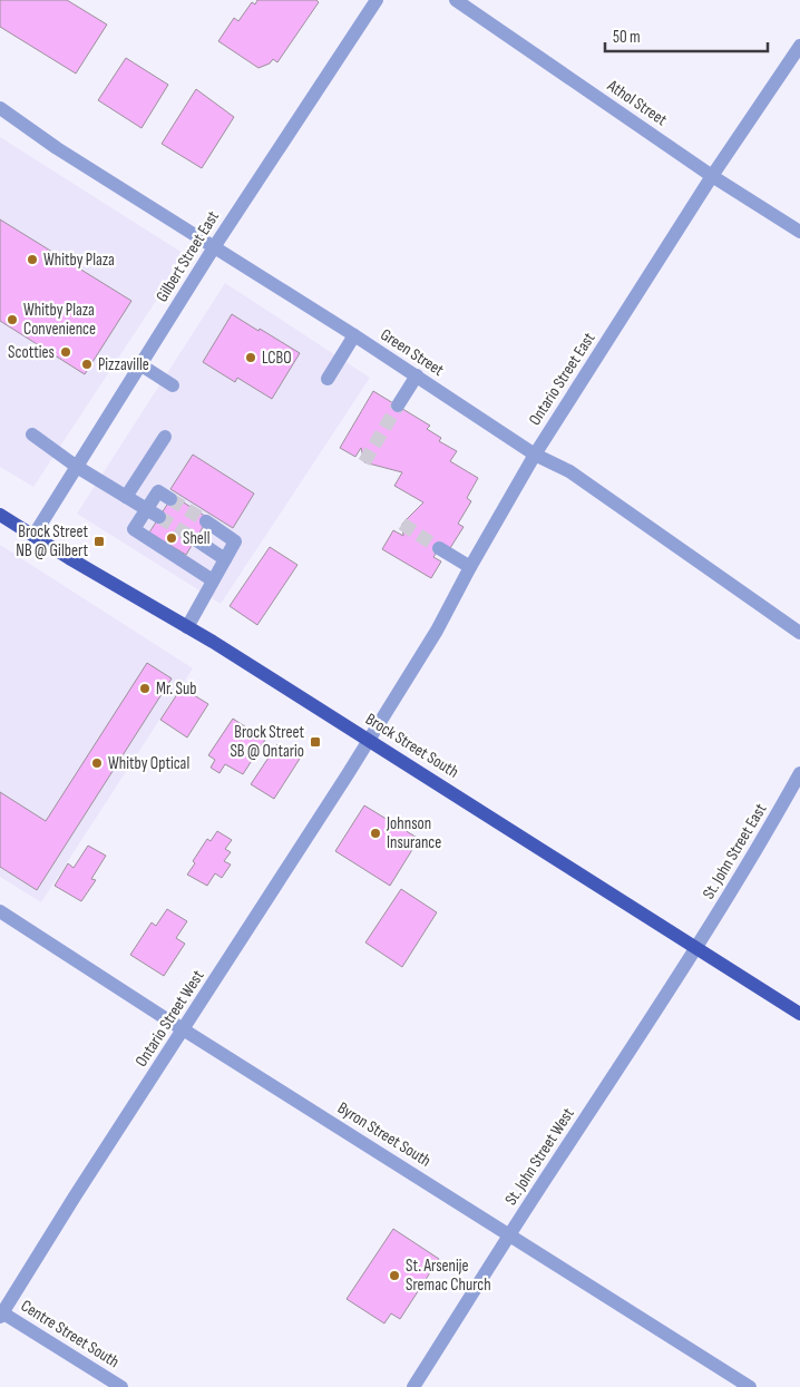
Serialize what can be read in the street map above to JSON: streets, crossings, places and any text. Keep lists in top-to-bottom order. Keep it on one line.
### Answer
{"streets":{"main road":["Brock Street South"],"street":["Athol Street","Gilbert Street East","Green Street","Ontario Street East","St. John Street East","Ontario Street West","Byron Street South","St. John Street West","Centre Street South"]},"crossings":[["Athol Street","Ontario Street East"],["Gilbert Street East","Green Street"],["Gilbert Street East","Brock Street South"],["Green Street","Ontario Street East"],["Ontario Street East","Brock Street South"],["Ontario Street East","Ontario Street West"],["Brock Street South","St. John Street East"],["Brock Street South","Ontario Street West"],["Brock Street South","St. John Street West"],["St. John Street East","St. John Street West"],["Ontario Street West","Byron Street South"],["Ontario Street West","Centre Street South"],["Byron Street South","St. John Street West"]],"places":{"other":["Whitby Plaza","Whitby Plaza Convenience","Scotties","LCBO","Pizzaville","Shell","Mr. Sub","Whitby Optical","Johnson Insurance","St. Arsenije Sremac Church"],"transit":["Brock Street NB @ Gilbert","Brock Street SB @ Ontario"]},"scale_bar":"50 m"}
